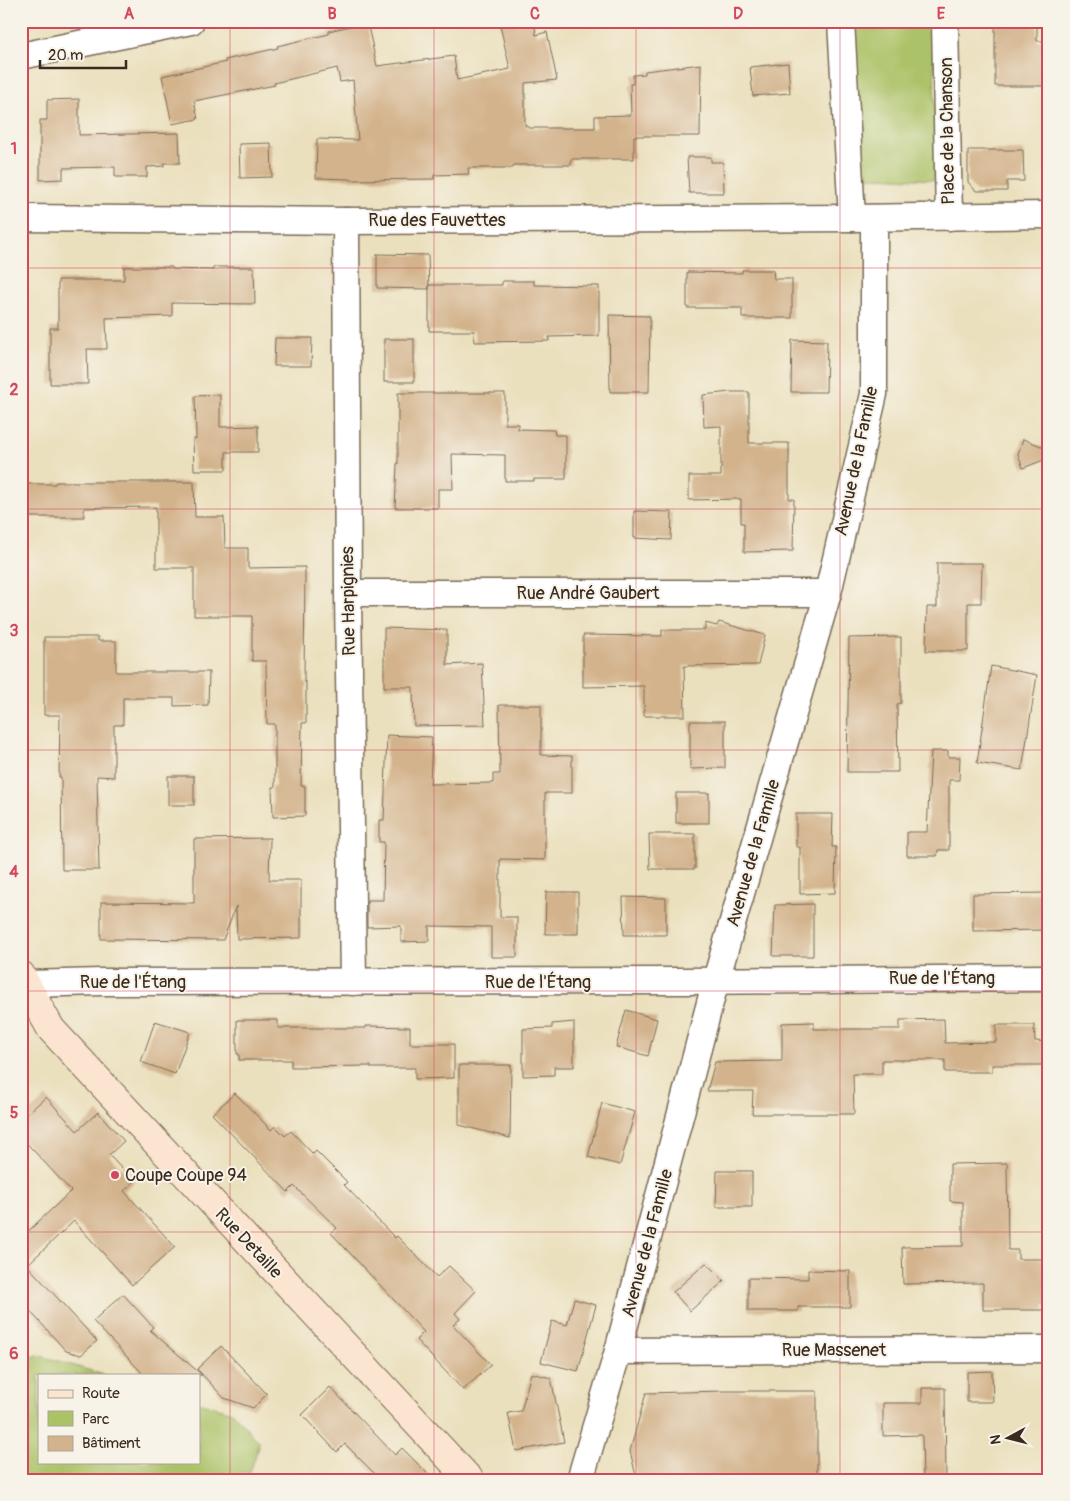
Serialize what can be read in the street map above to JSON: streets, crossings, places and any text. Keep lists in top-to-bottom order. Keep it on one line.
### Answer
{"streets":{"street":["Place de la Chanson","Rue des Fauvettes","Avenue de la Famille","Rue André Gaubert","Rue Harpignies","Rue de l'Étang","Rue Detaille","Rue Massenet"]},"crossings":[["Place de la Chanson","Rue des Fauvettes"],["Place de la Chanson","Avenue de la Famille"],["Rue des Fauvettes","Avenue de la Famille"],["Rue des Fauvettes","Rue Harpignies"],["Avenue de la Famille","Rue André Gaubert"],["Avenue de la Famille","Rue de l'Étang"],["Avenue de la Famille","Rue Massenet"],["Rue André Gaubert","Rue Harpignies"],["Rue Harpignies","Rue de l'Étang"],["Rue de l'Étang","Rue Detaille"]],"places":["Coupe Coupe 94"],"legend":["Route","Parc","Bâtiment"],"scale_bar":"20 m","north":"left","grid":{"columns":["A","B","C","D","E"],"rows":["1","2","3","4","5","6"]}}
